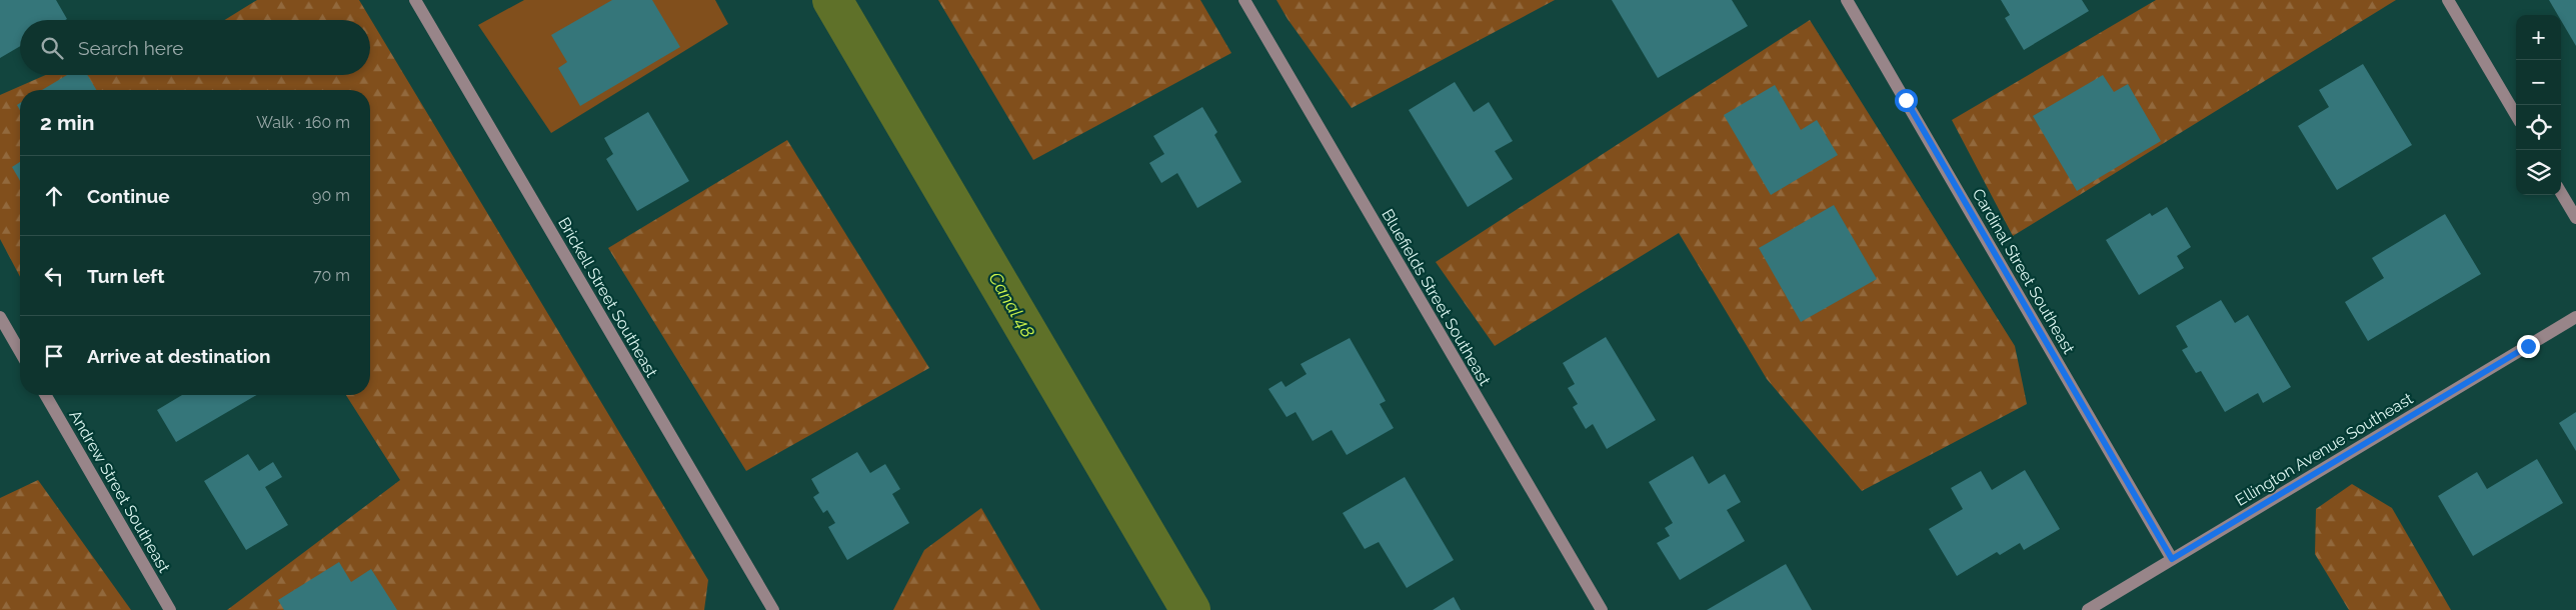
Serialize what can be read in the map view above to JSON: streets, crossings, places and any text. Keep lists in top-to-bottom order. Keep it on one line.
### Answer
{"streets":{"street":["Cardinal Street Southeast","Brickell Street Southeast","Bluefields Street Southeast","Ellington Avenue Southeast","Andrew Street Southeast"]},"crossings":[["Cardinal Street Southeast","Ellington Avenue Southeast"]],"water":["Canal 48"],"page":{"map_buttons":["+","−"],"search":"Search here","heading":["2 min","Walk · 160 m"],"list":[["Continue","90 m"],["Turn left","70 m"],"Arrive at destination"]}}
